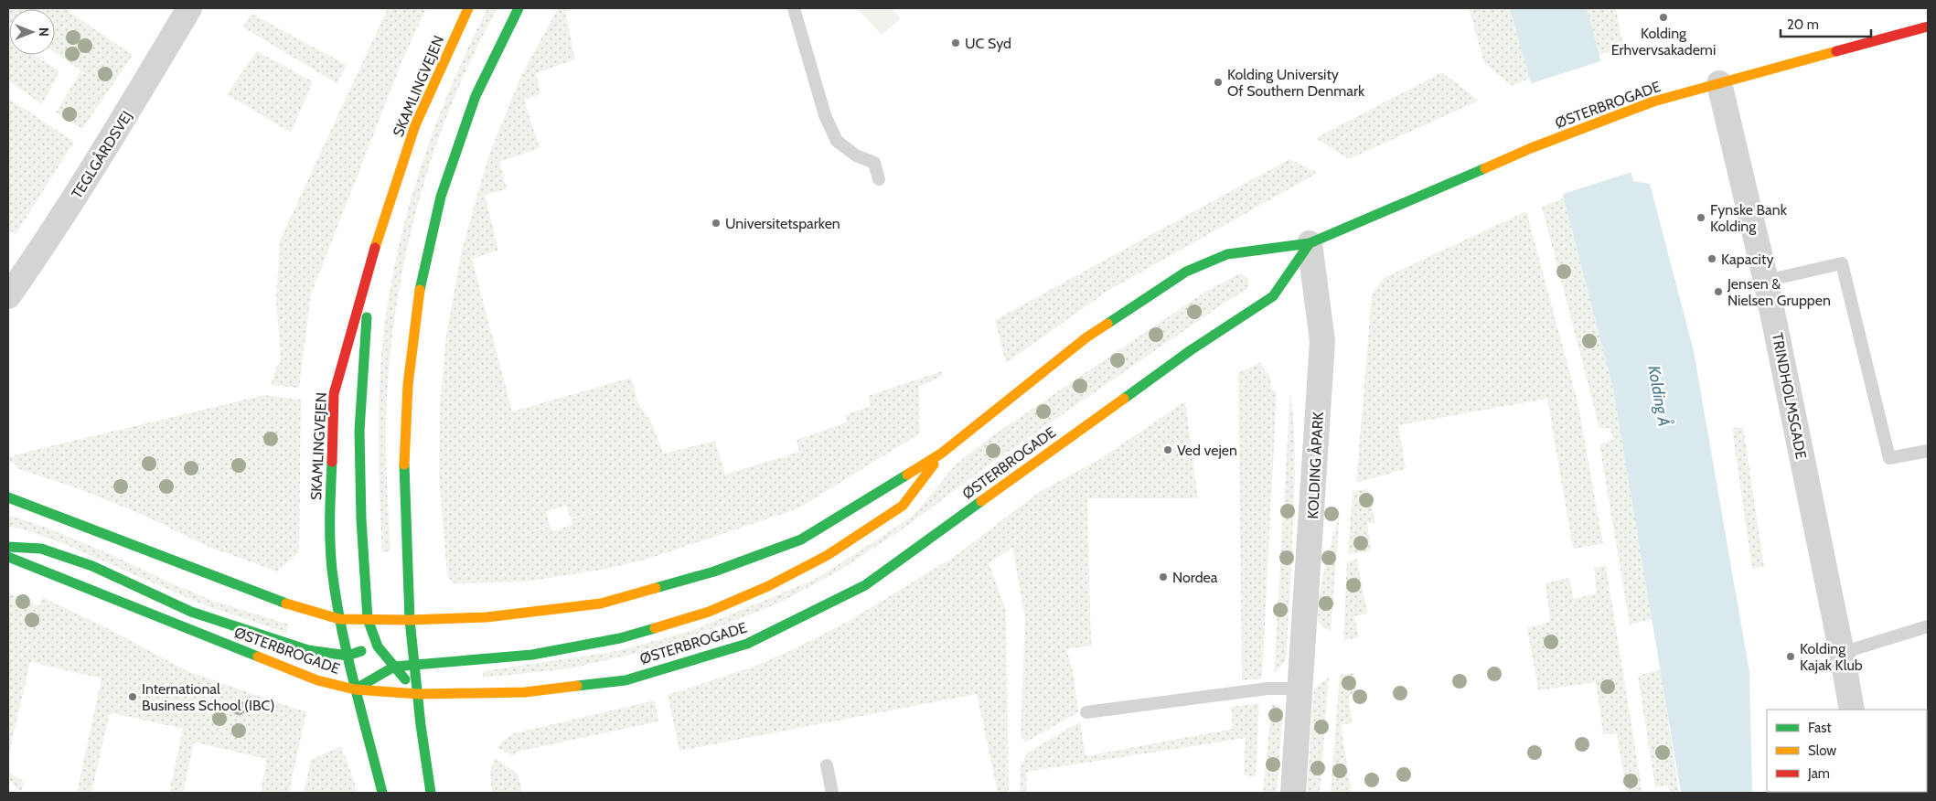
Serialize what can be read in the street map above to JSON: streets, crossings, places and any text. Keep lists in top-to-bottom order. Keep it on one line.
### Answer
{"streets":{"main road":["SKAMLINGVEJEN","ØSTERBROGADE"],"street":["TEGLGÅRDSVEJ","TRINDHOLMSGADE","KOLDING ÅPARK"]},"crossings":[["SKAMLINGVEJEN","ØSTERBROGADE"],["ØSTERBROGADE","TRINDHOLMSGADE"],["ØSTERBROGADE","KOLDING ÅPARK"]],"water":["Kolding Å"],"places":["Kolding Erhvervsakademi","UC Syd","Kolding University Of Southern Denmark","Fynske Bank Kolding","Universitetsparken","Kapacity","Jensen & Nielsen Gruppen","Ved vejen","Nordea","Kolding Kajak Klub","International Business School (IBC)"],"legend":["Fast","Slow","Jam"],"scale_bar":"20 m","north":"right"}
